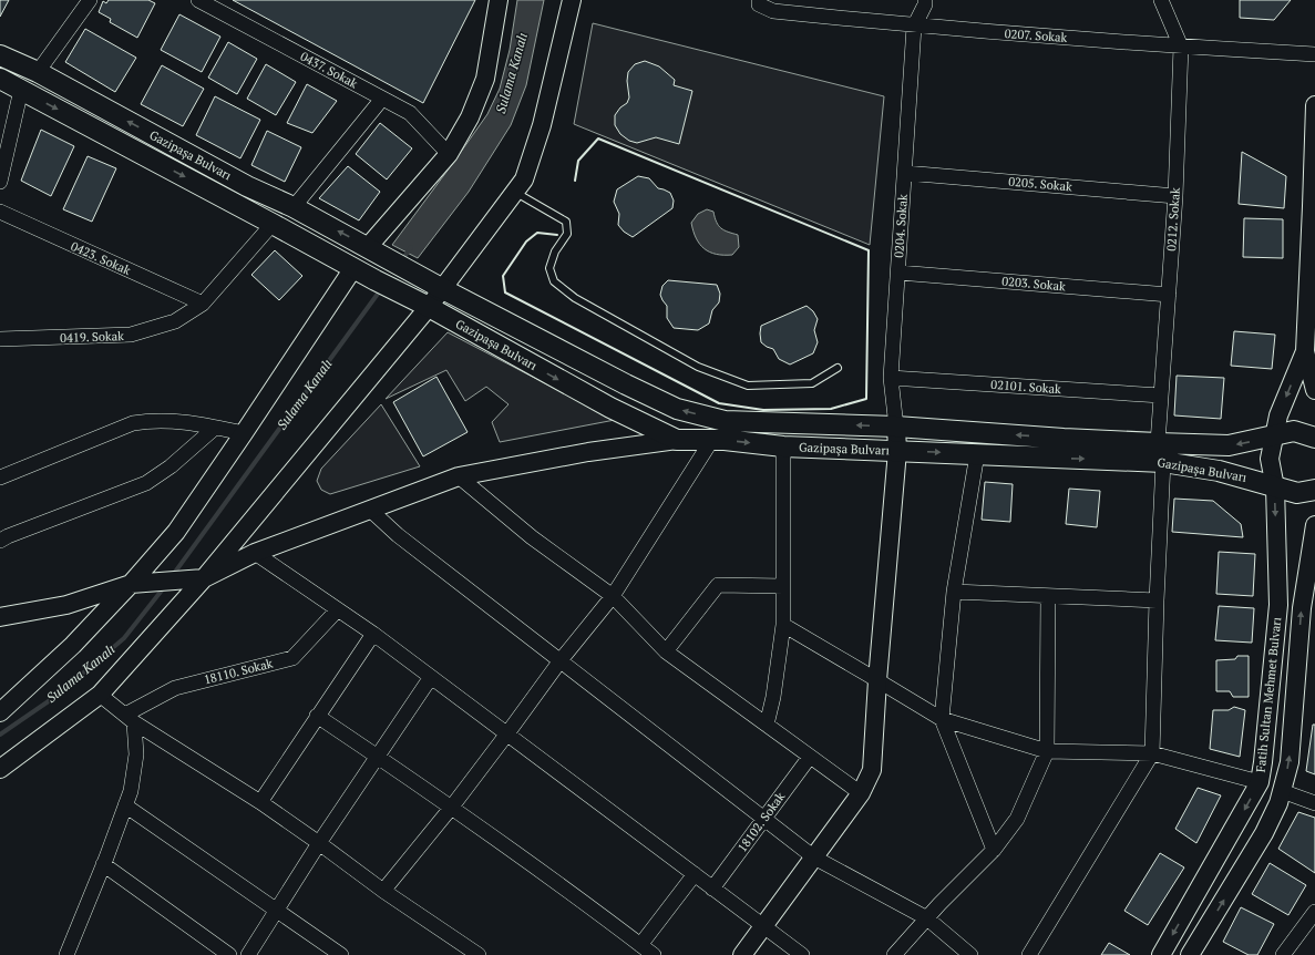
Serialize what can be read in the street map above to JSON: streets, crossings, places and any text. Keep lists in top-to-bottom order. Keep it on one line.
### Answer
{"streets":{"main road":["Gazipaşa Bulvarı"],"street":["0207. Sokak","0437. Sokak","0205. Sokak","0212. Sokak","0204. Sokak","0423. Sokak","0203. Sokak","0419. Sokak","02101. Sokak","18110. Sokak","Fatih Sultan Mehmet Bulvarı","18102. Sokak"]},"crossings":[["0207. Sokak","0212. Sokak"],["0207. Sokak","0204. Sokak"],["Gazipaşa Bulvarı","0212. Sokak"],["Gazipaşa Bulvarı","0204. Sokak"],["Gazipaşa Bulvarı","0419. Sokak"],["Gazipaşa Bulvarı","Fatih Sultan Mehmet Bulvarı"],["0205. Sokak","0212. Sokak"],["0205. Sokak","0204. Sokak"],["0212. Sokak","0203. Sokak"],["0212. Sokak","02101. Sokak"],["0204. Sokak","0203. Sokak"],["0204. Sokak","02101. Sokak"],["0423. Sokak","0419. Sokak"]],"water":["Sulama Kanalı"]}
